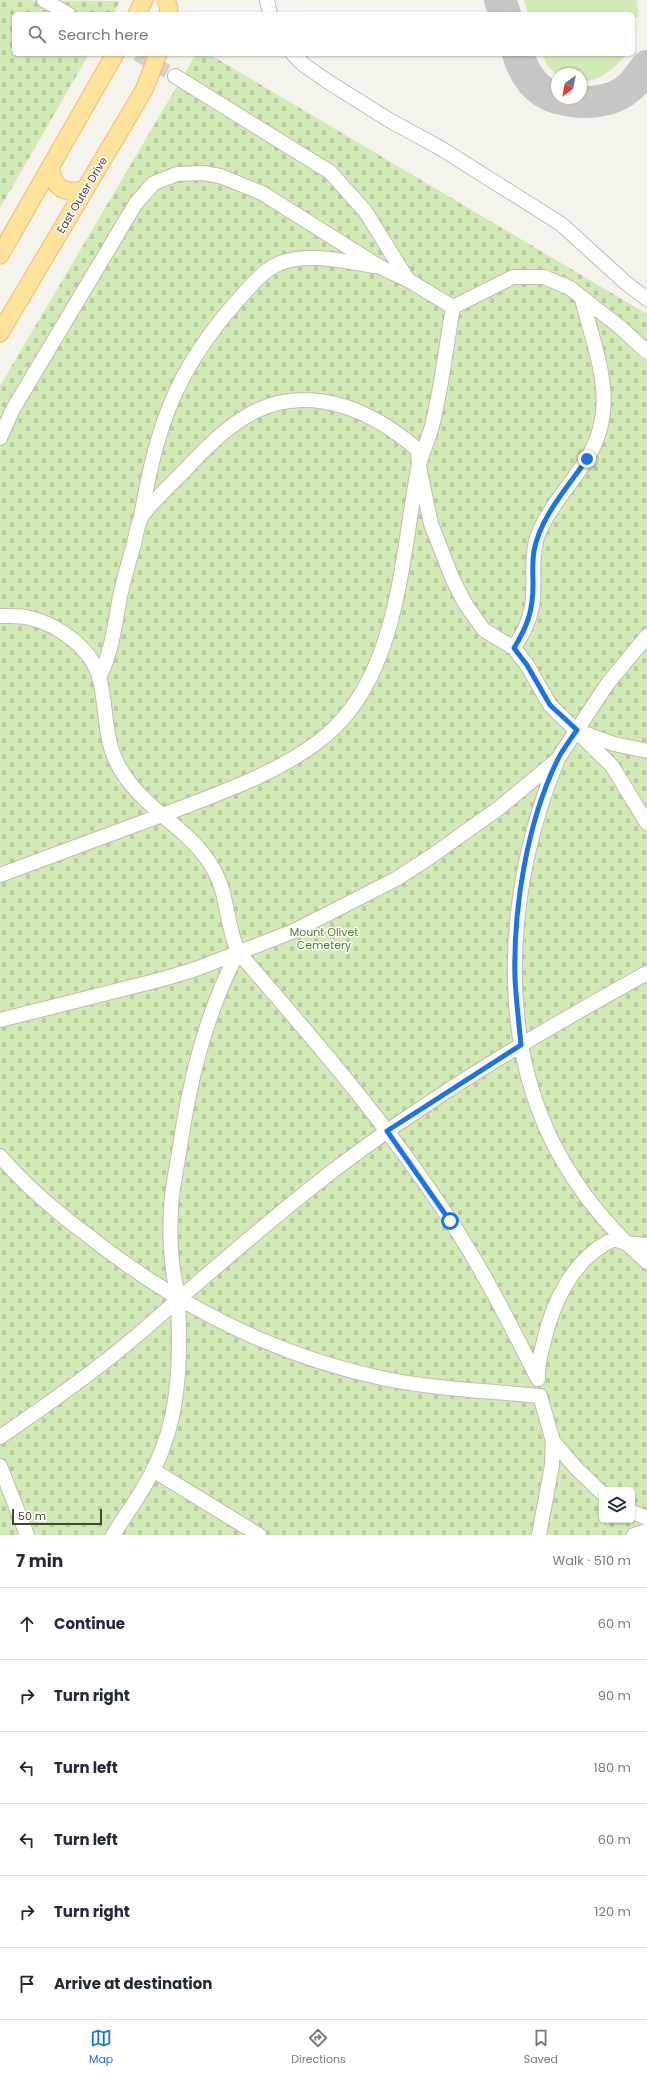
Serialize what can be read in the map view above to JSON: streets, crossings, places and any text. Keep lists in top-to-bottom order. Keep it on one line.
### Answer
{"streets":{"main road":["East Outer Drive"]},"parks":["Mount Olivet Cemetery"],"scale_bar":"50 m","north":"bottom left","page":{"search":"Search here","scale":"50 m","heading":["7 min","Walk · 510 m"],"list":[["Continue","60 m"],["Turn right","90 m"],["Turn left","180 m"],["Turn left","60 m"],["Turn right","120 m"],"Arrive at destination"],"nav":["Map","Directions","Saved"]}}
